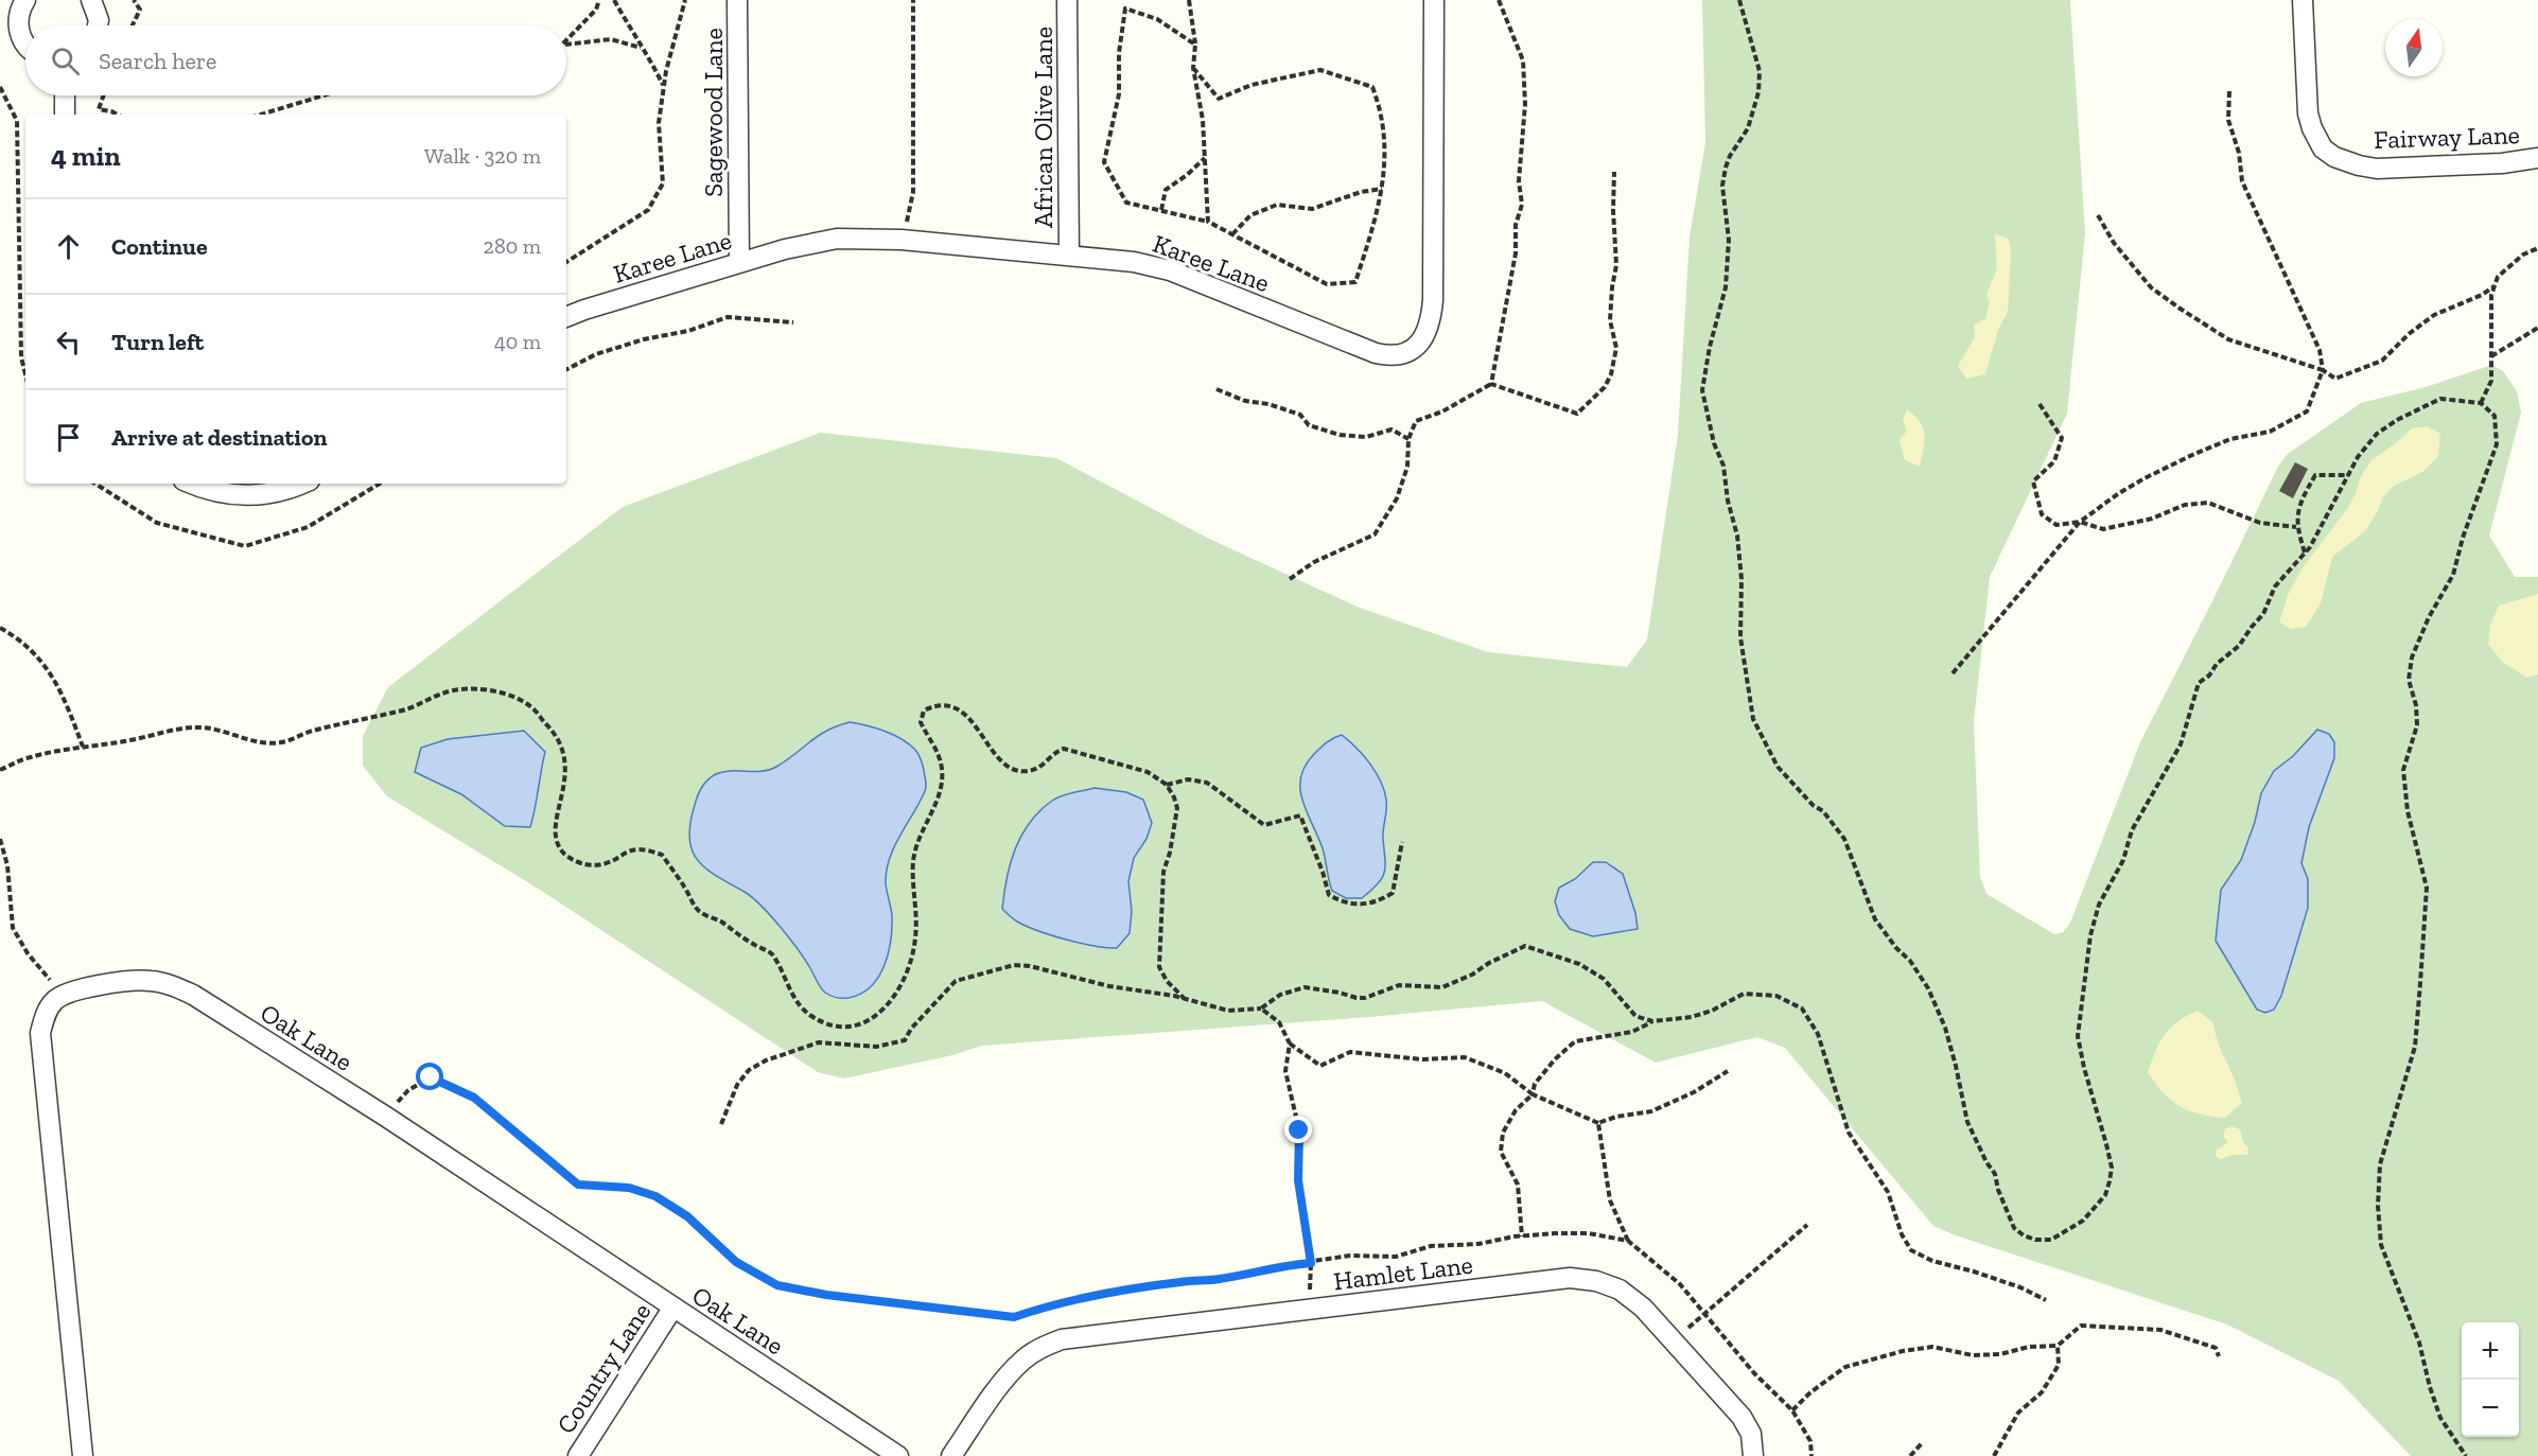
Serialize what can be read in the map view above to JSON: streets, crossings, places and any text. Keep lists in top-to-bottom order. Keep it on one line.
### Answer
{"streets":{"street":["Sagewood Lane","African Olive Lane","Fairway Lane","Karee Lane","Oak Lane","Hamlet Lane","Country Lane"]},"crossings":[["Sagewood Lane","Karee Lane"],["African Olive Lane","Karee Lane"],["Oak Lane","Country Lane"]],"north":"top","page":{"search":"Search here","heading":["4 min","Walk · 320 m"],"list":[["Continue","280 m"],["Turn left","40 m"],"Arrive at destination"],"map_buttons":["+","−"]}}
